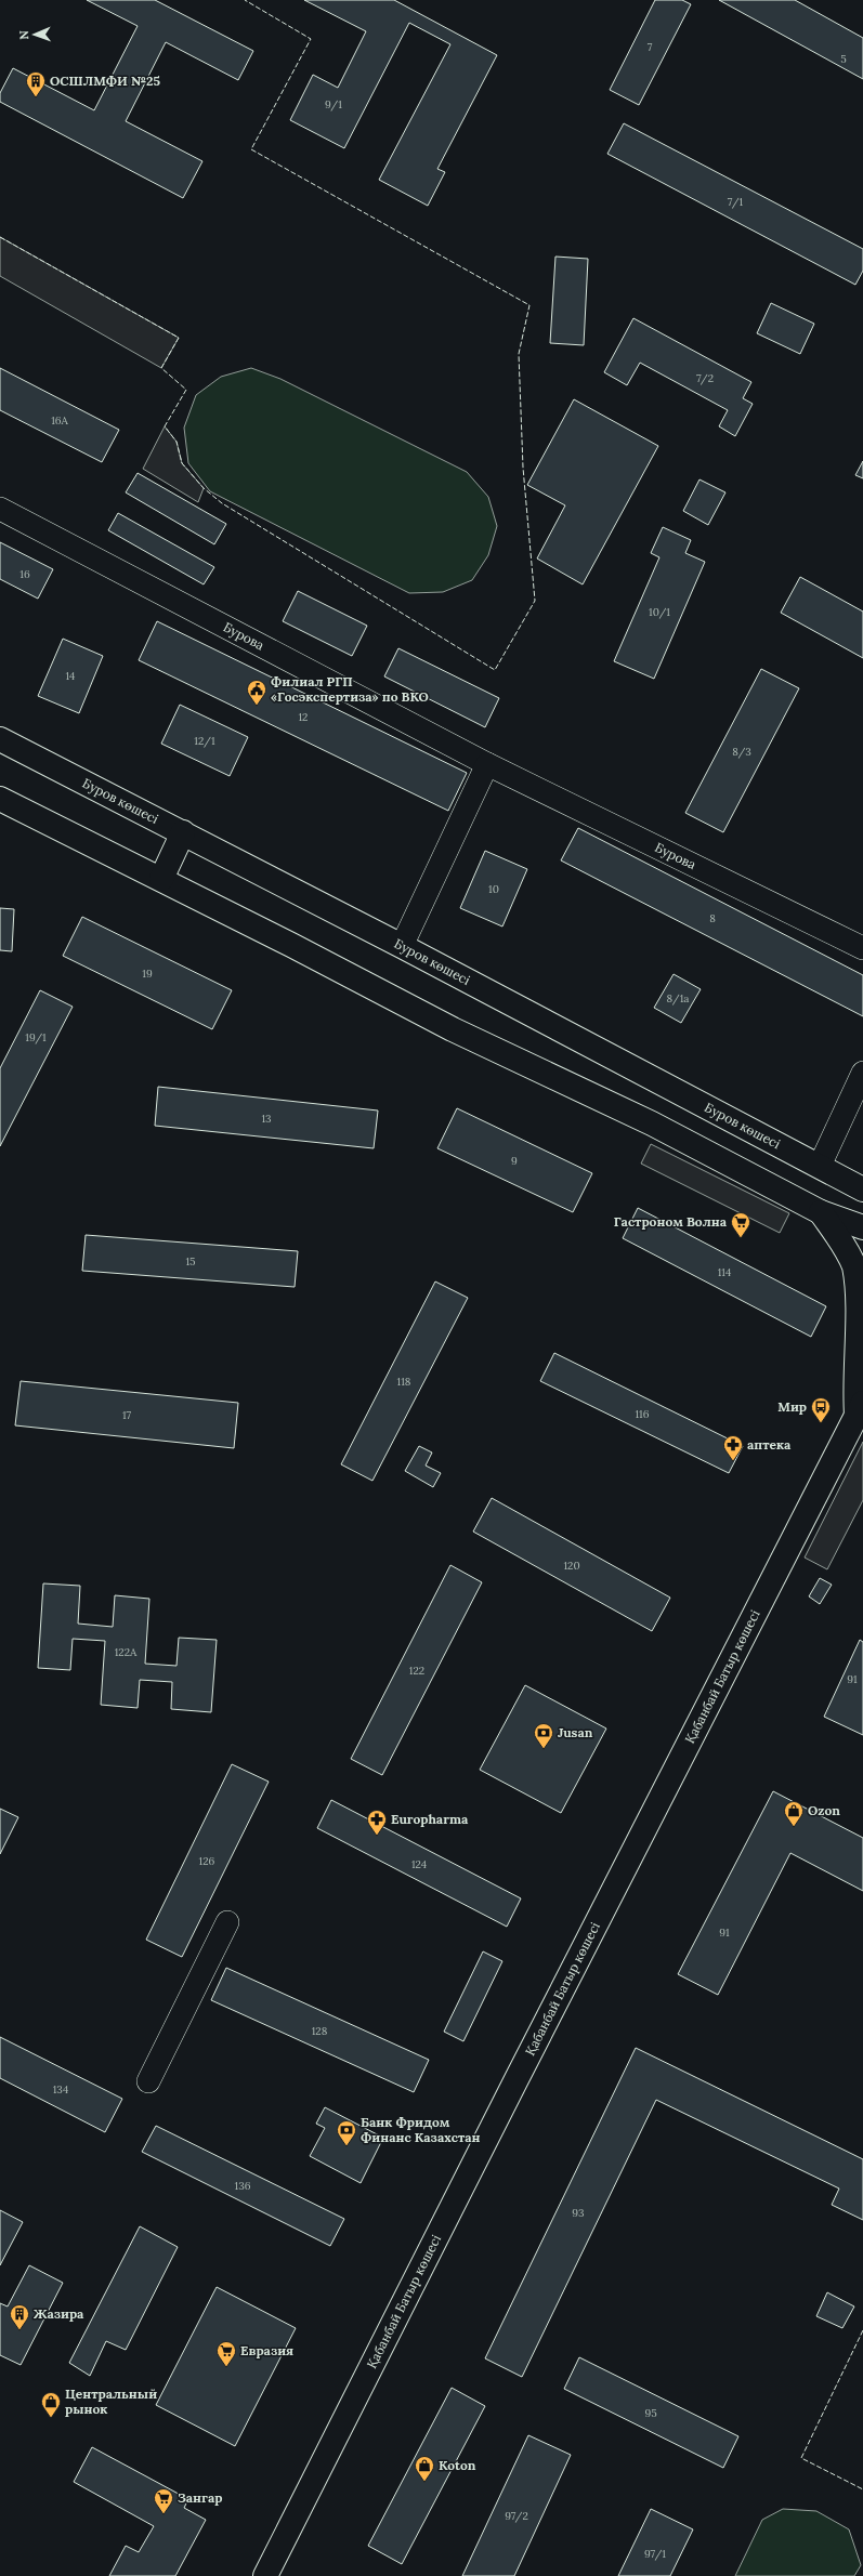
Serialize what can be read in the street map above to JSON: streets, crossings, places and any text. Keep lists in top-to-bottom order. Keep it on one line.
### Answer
{"streets":{"main road":["Буров көшесі","Қабанбай Батыр көшесі"],"street":["Бурова"]},"places":{"building":["ОСШЛМФИ №25","Жазира"],"public building":["Филиал РГП «Госэкспертиза» по ВКО"],"supermarket":["Гастроном Волна","Евразия","Зангар"],"bus stop":["Мир"],"pharmacy":["аптека","Europharma"],"bank":["Jusan","Банк Фридом Финанс Казахстан"],"shop":["Ozon","Центральный рынок","Koton"]},"house_numbers":["7","5","9/1","7/1","7/2","16А","16","10/1","14","12","12/1","8/3","10","8","19","8/1а","19/1","13","9","15","114","118","116","17","120","122А","122","91","126","124","91","128","134","136","93","95","97/2","97/1"],"north":"left"}
